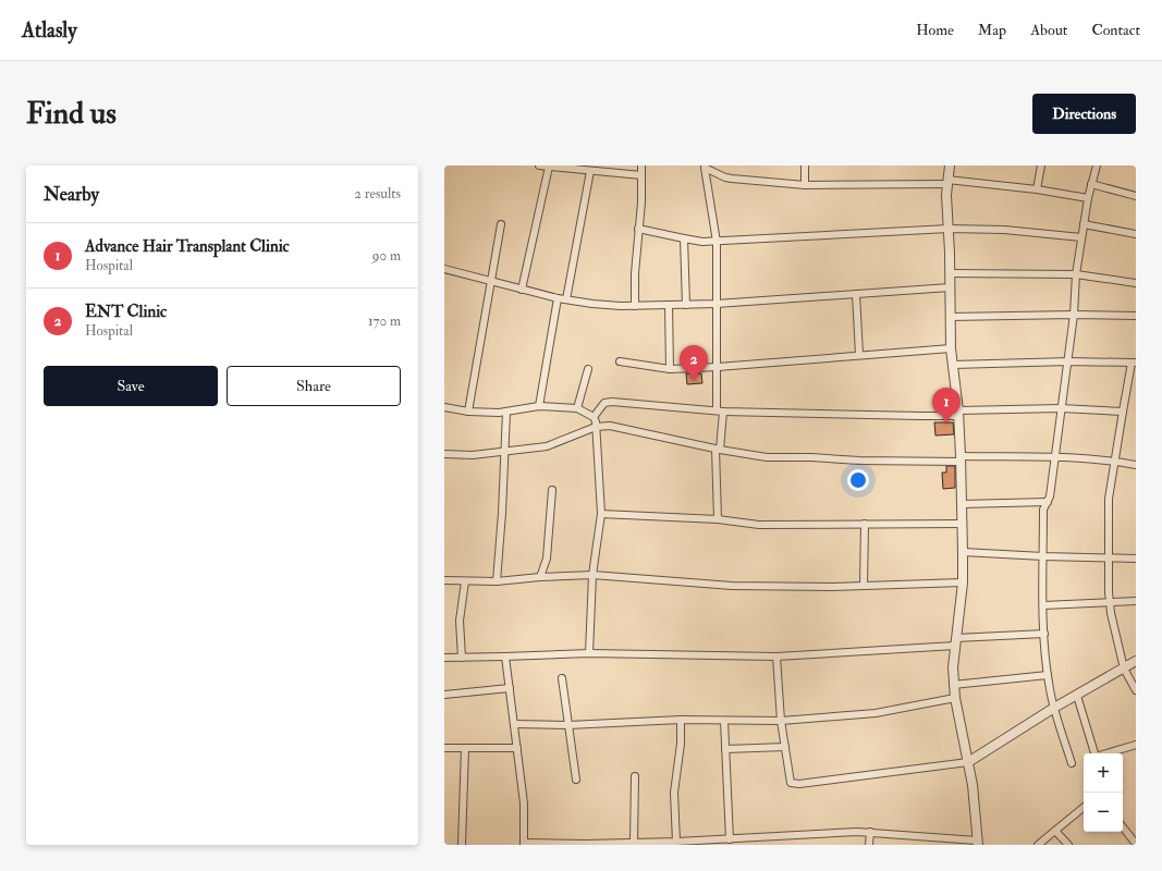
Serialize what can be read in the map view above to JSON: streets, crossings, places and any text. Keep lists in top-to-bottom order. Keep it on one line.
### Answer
{"page":{"header":"Atlasly","nav":["Home","Map","About","Contact"],"buttons":["Directions",["Save","Share"]],"title":"Find us","heading":["Nearby","2 results"],"list":[{"mark":"1","name":"Advance Hair Transplant Clinic","note":"Hospital","value":"90 m"},{"mark":"2","name":"ENT Clinic","note":"Hospital","value":"170 m"}],"pins":["2","1"],"map_buttons":["+","−"]}}
